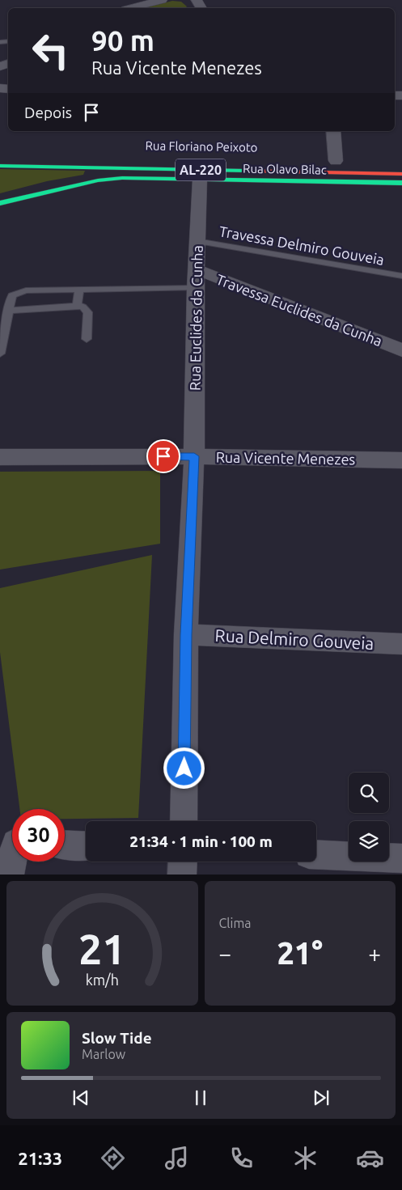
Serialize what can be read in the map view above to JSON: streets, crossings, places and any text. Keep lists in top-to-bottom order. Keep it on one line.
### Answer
{"streets":{"main road":["Rua Olavo Bilac","AL-220"],"street":["Travessa Euclides da Cunha","Rua Euclides da Cunha","Rua Vicente Menezes","Rua Delmiro Gouveia"],"lane":["Travessa Delmiro Gouveia"]},"crossings":[["Rua Olavo Bilac","Rua Euclides da Cunha"],["Travessa Delmiro Gouveia","Rua Euclides da Cunha"],["Travessa Euclides da Cunha","Rua Euclides da Cunha"],["Rua Euclides da Cunha","Rua Vicente Menezes"],["Rua Euclides da Cunha","Rua Delmiro Gouveia"]],"page":{"turn":["90 m","Rua Vicente Menezes"],"then":"Depois","limit":"30","trip":"21:34 · 1 min · 100 m","tile":"Clima","heat":["−","21°","+"],"song":["Slow Tide","Marlow"],"tabs":"21:33","gauge":["21","km/h"]}}
